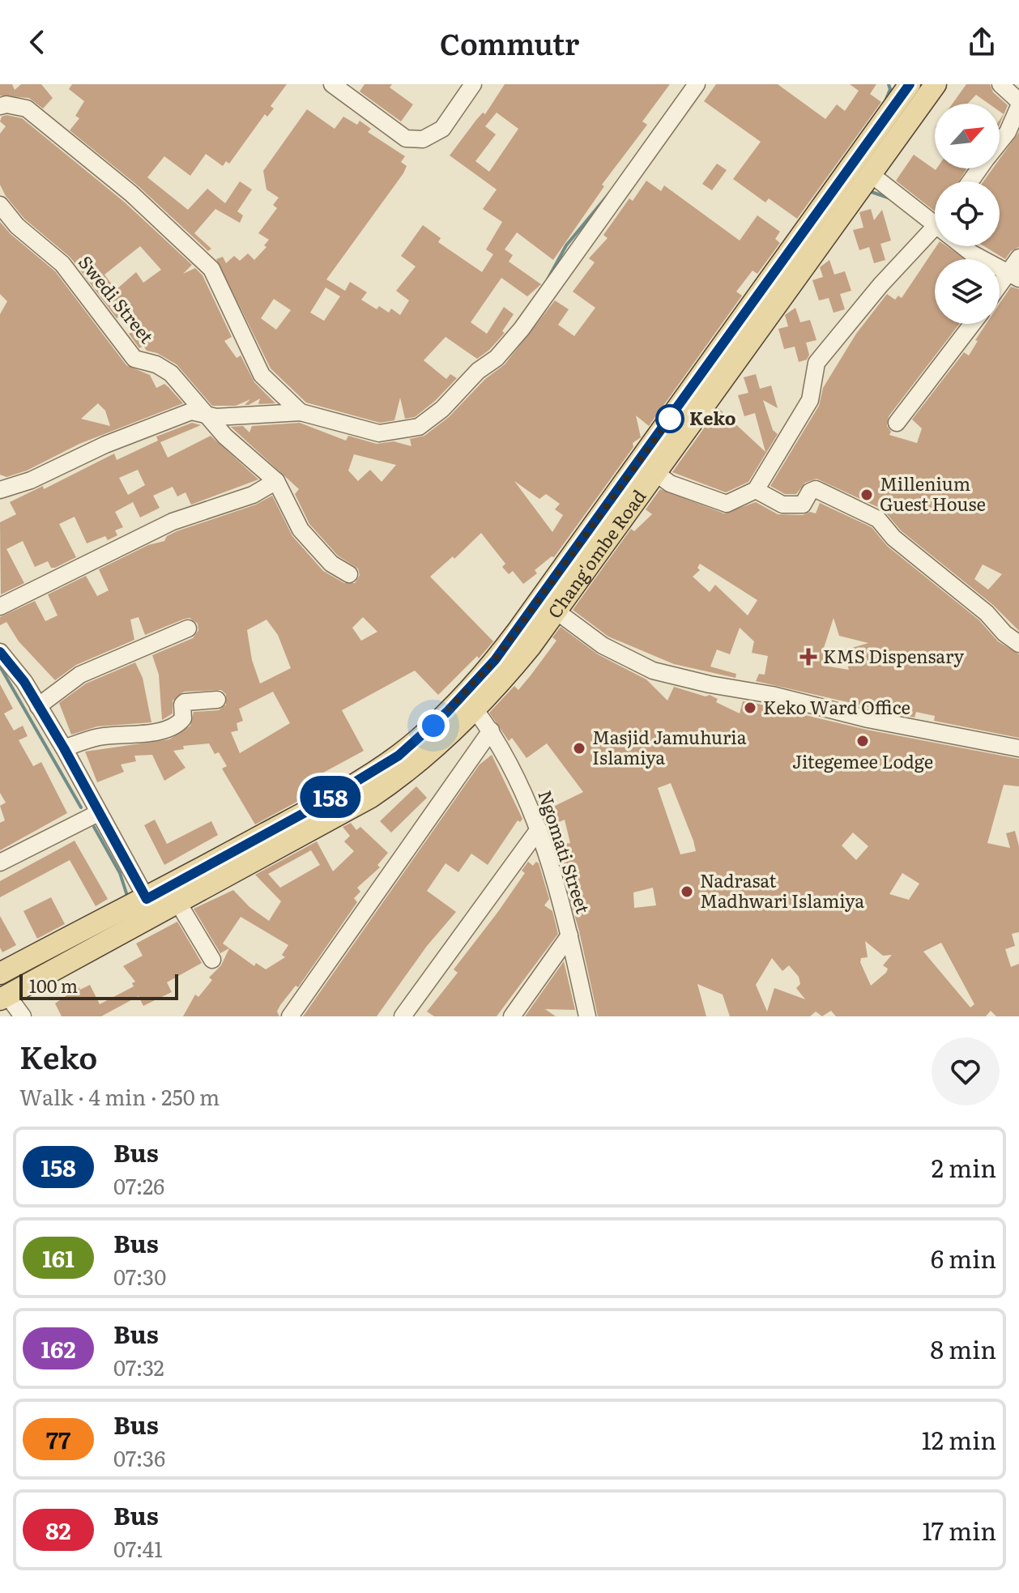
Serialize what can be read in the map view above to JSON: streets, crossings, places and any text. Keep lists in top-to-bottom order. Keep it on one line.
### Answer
{"streets":{"main road":["Chang'ombe Road"],"street":["Swedi Street","Ngomati Street"]},"crossings":[["Chang'ombe Road","Ngomati Street"]],"places":{"other":["Keko","Millenium Guest House","Keko Ward Office","Jitegemee Lodge","Masjid Jamuhuria Islamiya","Nadrasat Madhwari Islamiya"],"health":["KMS Dispensary"]},"lines":["bus line 158"],"scale_bar":"100 m","north":"top right","page":{"header":"Commutr","on_map":"158","scale":"100 m","heading":["Keko","Walk · 4 min · 250 m"],"list":[{"mark":"158","name":"Bus","note":"07:26","value":"2 min"},{"mark":"161","name":"Bus","note":"07:30","value":"6 min"},{"mark":"162","name":"Bus","note":"07:32","value":"8 min"},{"mark":"77","name":"Bus","note":"07:36","value":"12 min"},{"mark":"82","name":"Bus","note":"07:41","value":"17 min"}]}}
